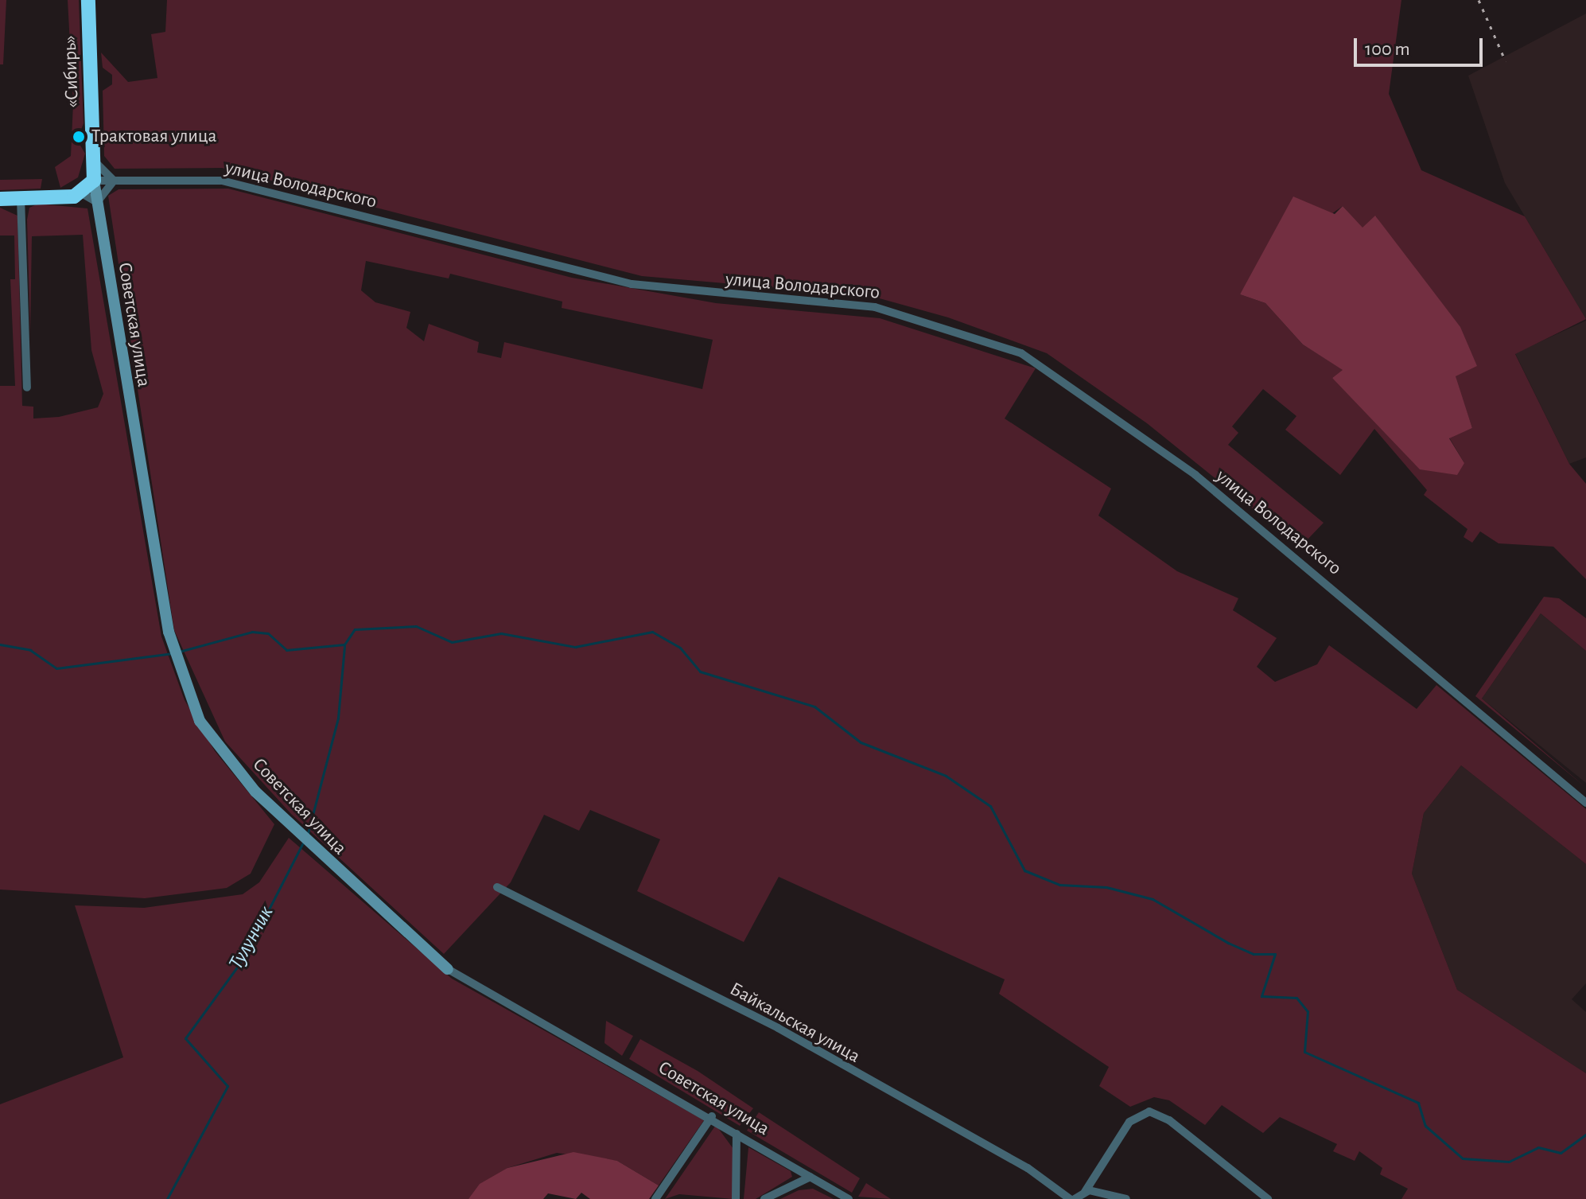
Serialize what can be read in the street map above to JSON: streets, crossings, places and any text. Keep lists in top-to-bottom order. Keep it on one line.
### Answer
{"streets":{"highway":["«Сибирь»"],"street":["улица Володарского","Советская улица","Байкальская улица"]},"crossings":[["«Сибирь»","улица Володарского"],["«Сибирь»","Советская улица"],["улица Володарского","Советская улица"]],"water":["Тулунчик"],"places":["Трактовая улица"],"scale_bar":"100 m"}
